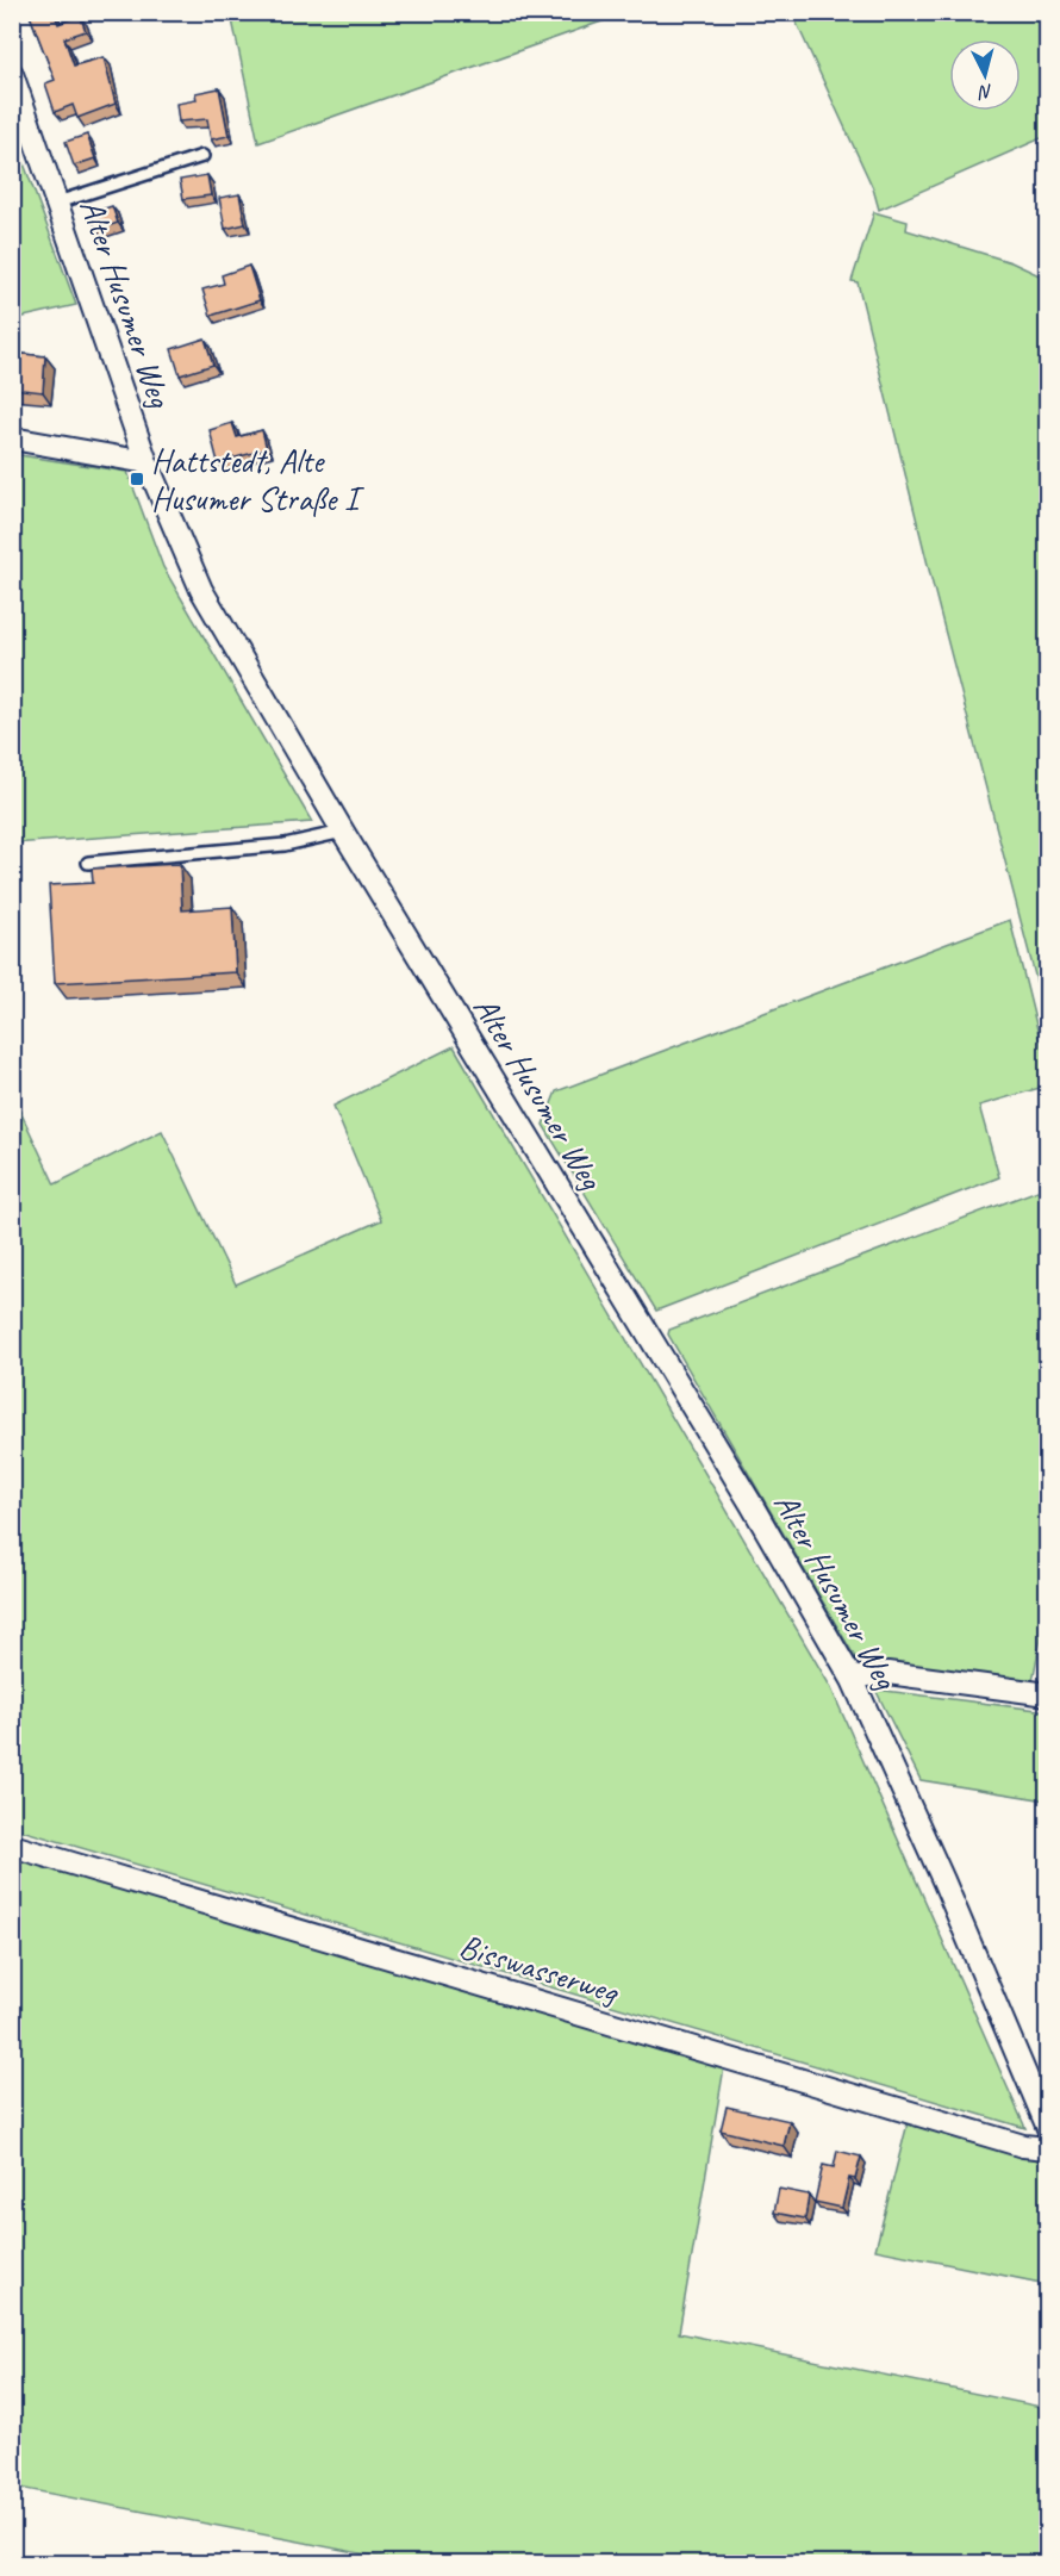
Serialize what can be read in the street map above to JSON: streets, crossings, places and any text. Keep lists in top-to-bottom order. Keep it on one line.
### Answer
{"streets":{"street":["Alter Husumer Weg","Bisswasserweg"]},"places":{"transit":["Hattstedt, Alte Husumer Straße I"]},"north":"bottom"}
